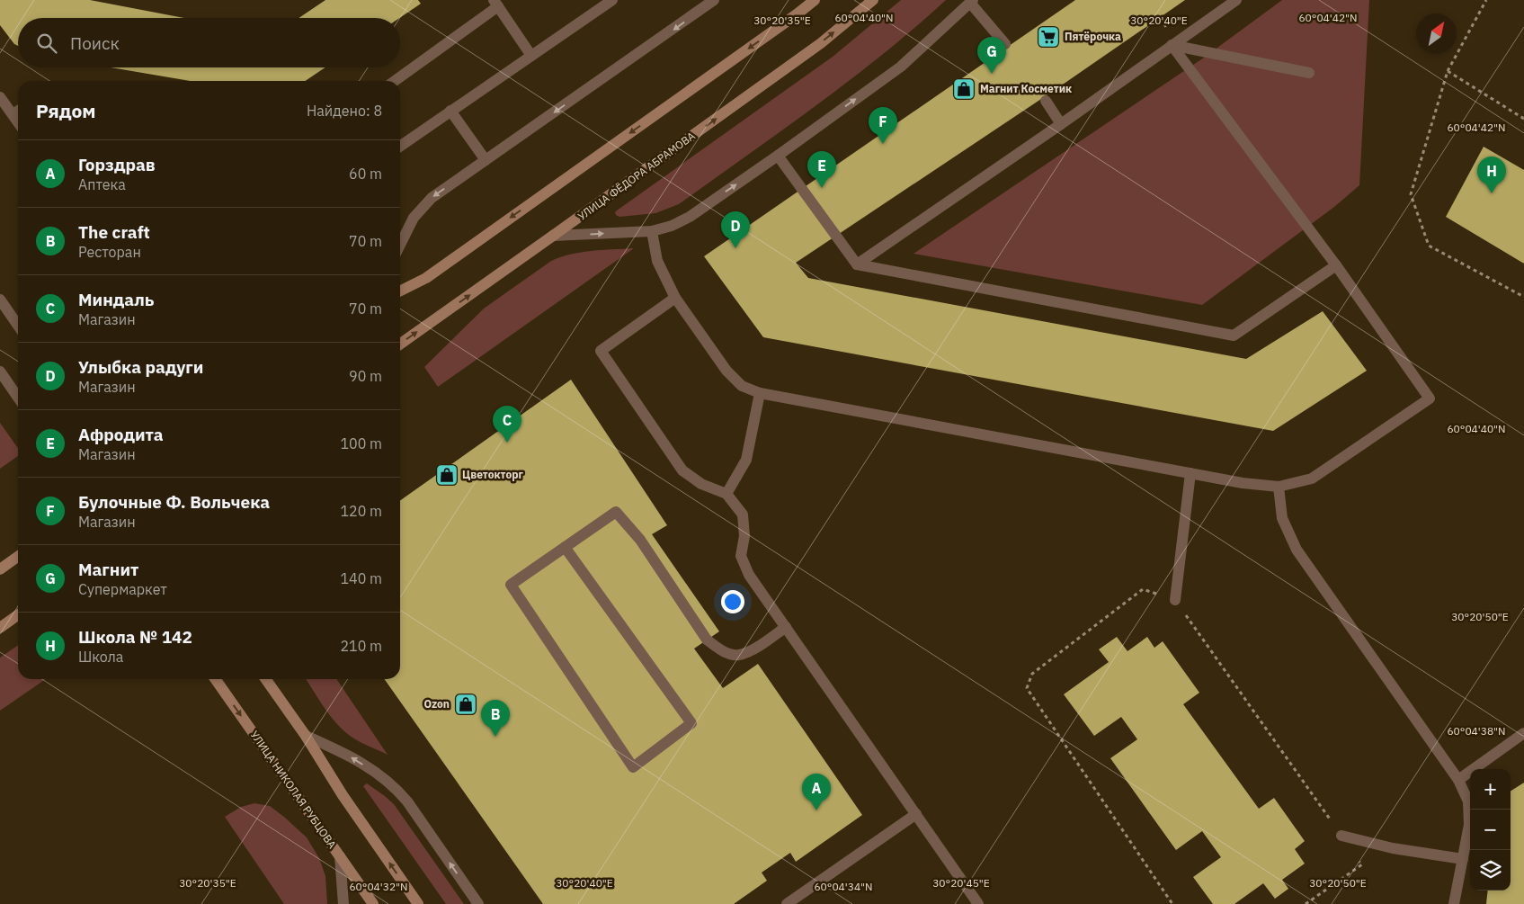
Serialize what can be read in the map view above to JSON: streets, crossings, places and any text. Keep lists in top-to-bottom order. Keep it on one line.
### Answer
{"streets":{"street":["УЛИЦА ФЁДОРА АБРАМОВА","УЛИЦА НИКОЛАЯ РУБЦОВА"]},"places":{"supermarket":["Пятёрочка"],"shop":["Магнит Косметик","Цветокторг","Ozon"]},"north":"top right","page":{"search":"Поиск","pins":["G","F","E","H","D","C","B","A"],"heading":["Рядом","Найдено: 8"],"list":[{"mark":"A","name":"Горздрав","note":"Аптека","value":"60 m"},{"mark":"B","name":"The craft","note":"Ресторан","value":"70 m"},{"mark":"C","name":"Миндаль","note":"Магазин","value":"70 m"},{"mark":"D","name":"Улыбка радуги","note":"Магазин","value":"90 m"},{"mark":"E","name":"Афродита","note":"Магазин","value":"100 m"},{"mark":"F","name":"Булочные Ф. Вольчека","note":"Магазин","value":"120 m"},{"mark":"G","name":"Магнит","note":"Супермаркет","value":"140 m"},{"mark":"H","name":"Школа № 142","note":"Школа","value":"210 m"}],"map_buttons":["+","−"]},"coordinates":["60°04'40\"N","60°04'42\"N","30°20'35\"E","30°20'40\"E","30°20'50\"E","60°04'38\"N","30°20'45\"E","60°04'32\"N","60°04'34\"N"]}
